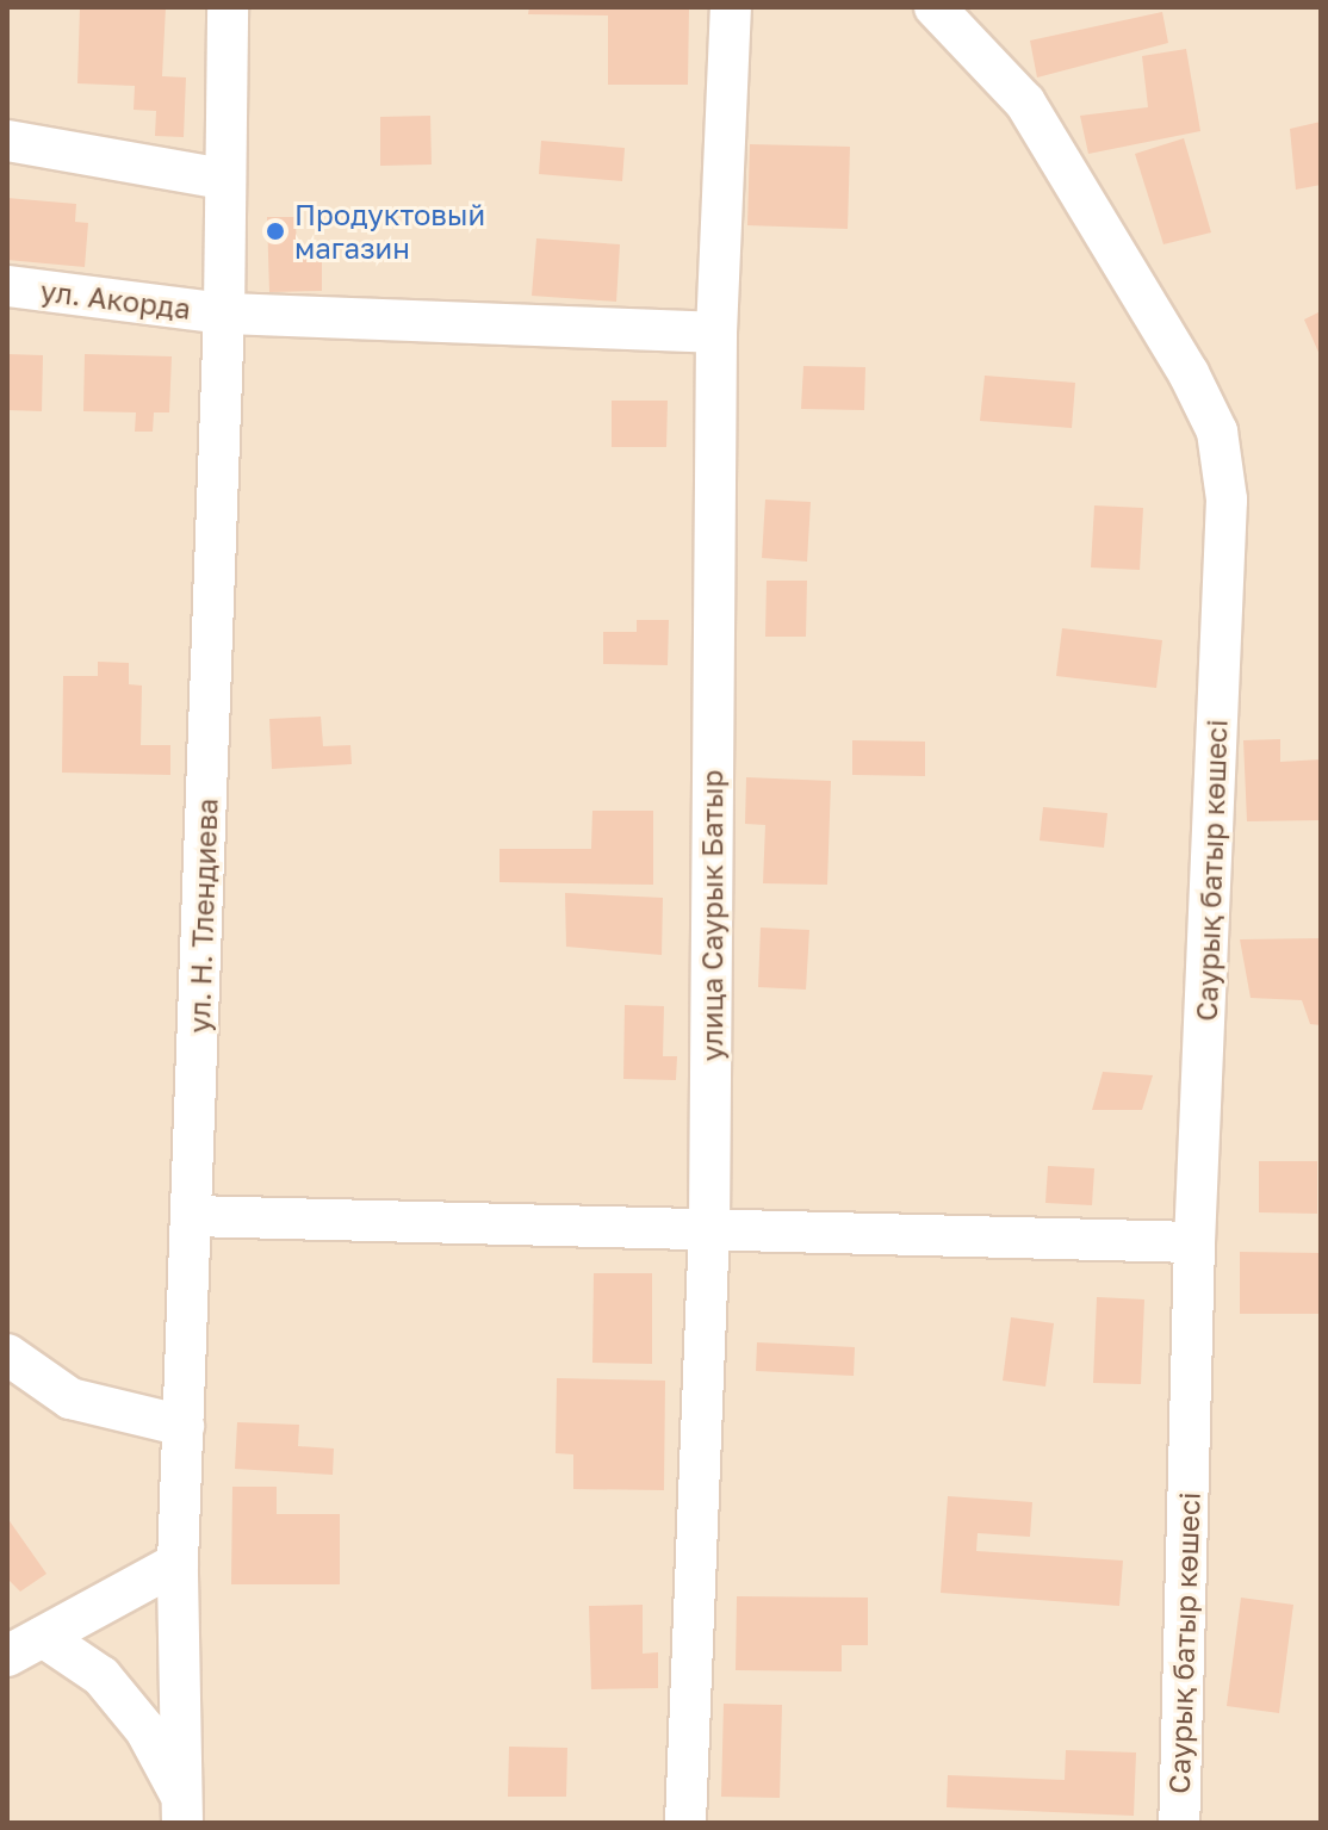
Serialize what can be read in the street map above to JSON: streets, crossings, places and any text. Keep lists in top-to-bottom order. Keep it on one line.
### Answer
{"streets":{"street":["ул. Акорда","Саурық батыр көшесі","ул. Н. Тлендиева","улица Саурык Батыр"]},"crossings":[["ул. Акорда","ул. Н. Тлендиева"],["ул. Акорда","улица Саурык Батыр"]],"places":["Продуктовый магазин"]}
